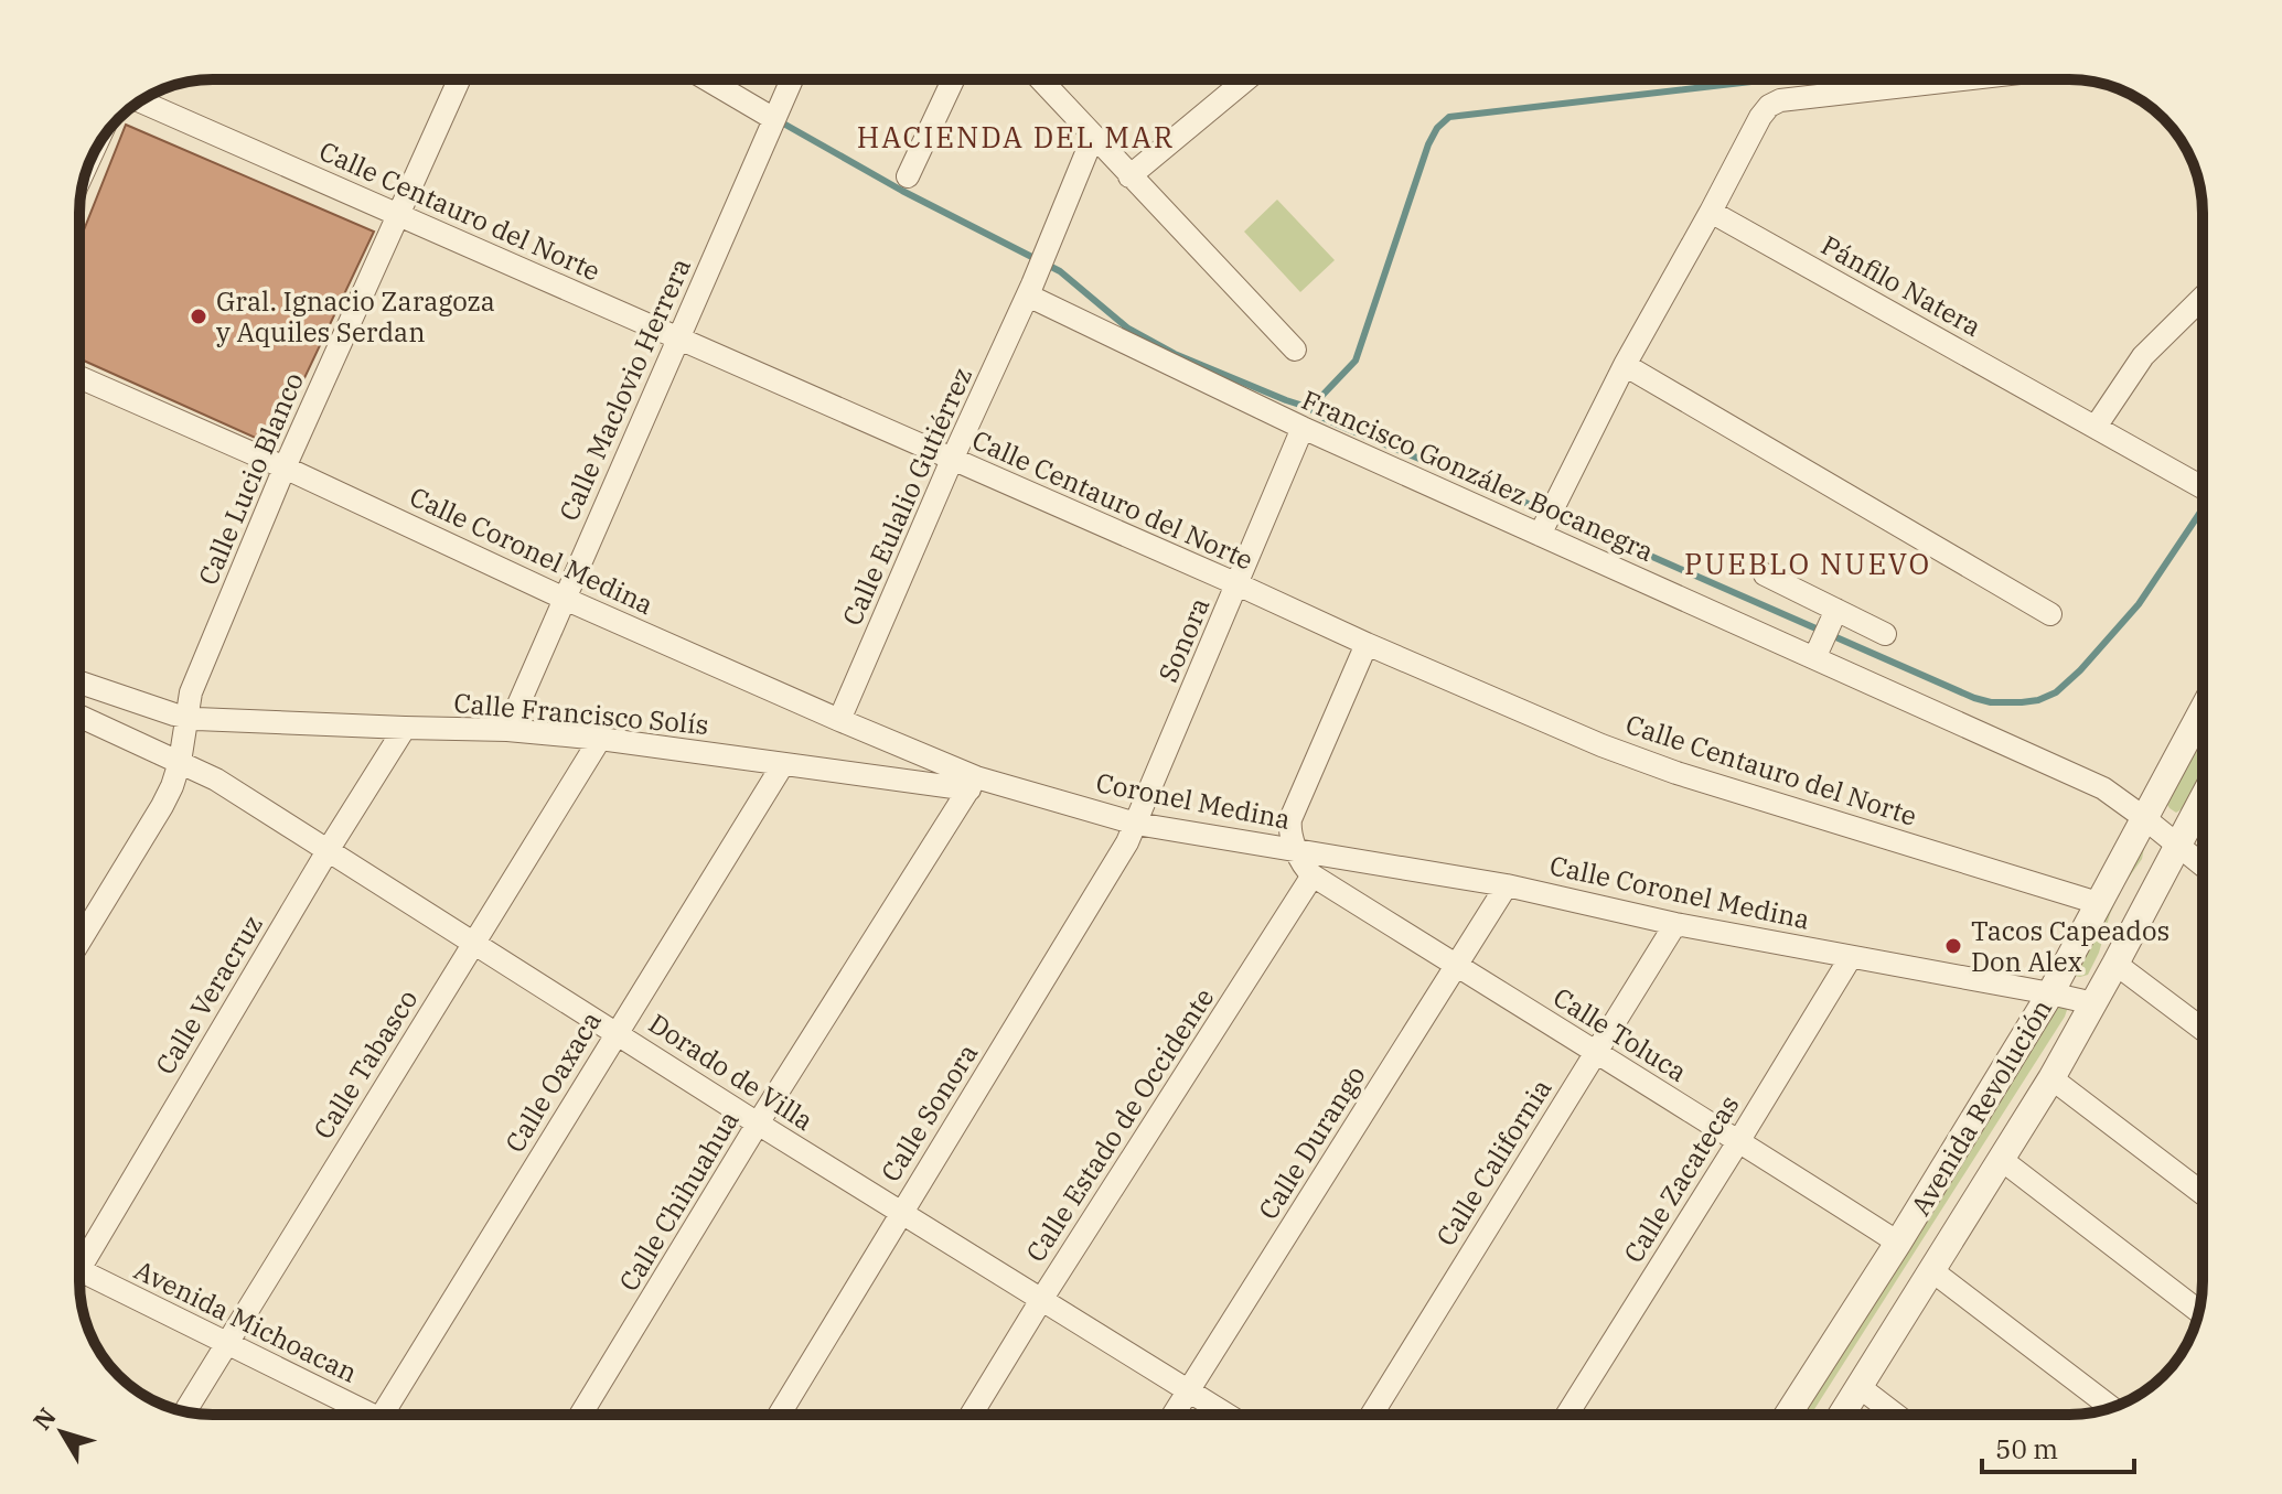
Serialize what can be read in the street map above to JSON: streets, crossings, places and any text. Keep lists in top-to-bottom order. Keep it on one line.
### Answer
{"streets":{"street":["Calle Centauro del Norte","Pánfilo Natera","Calle Maclovio Herrera","Francisco González Bocanegra","Calle Lucio Blanco","Calle Eulalio Gutiérrez","Calle Coronel Medina","Sonora","Calle Francisco Solís","Coronel Medina","Calle Veracruz","Calle Toluca","Calle Tabasco","Dorado de Villa","Calle Oaxaca","Avenida Revolución","Calle Sonora","Calle Estado de Occidente","Calle Durango","Calle California","Calle Zacatecas","Calle Chihuahua","Avenida Michoacan"]},"crossings":[["Calle Centauro del Norte","Calle Maclovio Herrera"],["Calle Centauro del Norte","Calle Lucio Blanco"],["Calle Centauro del Norte","Calle Eulalio Gutiérrez"],["Calle Centauro del Norte","Sonora"],["Calle Centauro del Norte","Avenida Revolución"],["Calle Maclovio Herrera","Calle Coronel Medina"],["Calle Maclovio Herrera","Calle Francisco Solís"],["Francisco González Bocanegra","Calle Eulalio Gutiérrez"],["Francisco González Bocanegra","Sonora"],["Francisco González Bocanegra","Avenida Revolución"],["Calle Lucio Blanco","Calle Coronel Medina"],["Calle Lucio Blanco","Calle Francisco Solís"],["Calle Lucio Blanco","Dorado de Villa"],["Calle Eulalio Gutiérrez","Calle Coronel Medina"],["Calle Coronel Medina","Calle Francisco Solís"],["Calle Coronel Medina","Coronel Medina"],["Calle Coronel Medina","Avenida Revolución"],["Calle Coronel Medina","Calle Durango"],["Calle Coronel Medina","Calle California"],["Calle Coronel Medina","Calle Zacatecas"],["Calle Coronel Medina","Calle Chihuahua"],["Sonora","Coronel Medina"],["Sonora","Calle Sonora"],["Calle Francisco Solís","Coronel Medina"],["Calle Francisco Solís","Calle Veracruz"],["Calle Francisco Solís","Calle Tabasco"],["Calle Francisco Solís","Calle Oaxaca"],["Calle Francisco Solís","Calle Chihuahua"],["Coronel Medina","Calle Sonora"],["Coronel Medina","Calle Chihuahua"],["Calle Veracruz","Dorado de Villa"],["Calle Toluca","Avenida Revolución"],["Calle Toluca","Calle Estado de Occidente"],["Calle Toluca","Calle Durango"],["Calle Toluca","Calle California"],["Calle Toluca","Calle Zacatecas"],["Calle Tabasco","Dorado de Villa"],["Calle Tabasco","Avenida Michoacan"],["Dorado de Villa","Calle Oaxaca"],["Dorado de Villa","Calle Sonora"],["Dorado de Villa","Calle Estado de Occidente"],["Dorado de Villa","Calle Durango"],["Dorado de Villa","Calle Chihuahua"]],"districts":["HACIENDA DEL MAR","PUEBLO NUEVO"],"places":["Gral. Ignacio Zaragoza y Aquiles Serdan","Tacos Capeados Don Alex"],"scale_bar":"50 m","north":"top left"}
